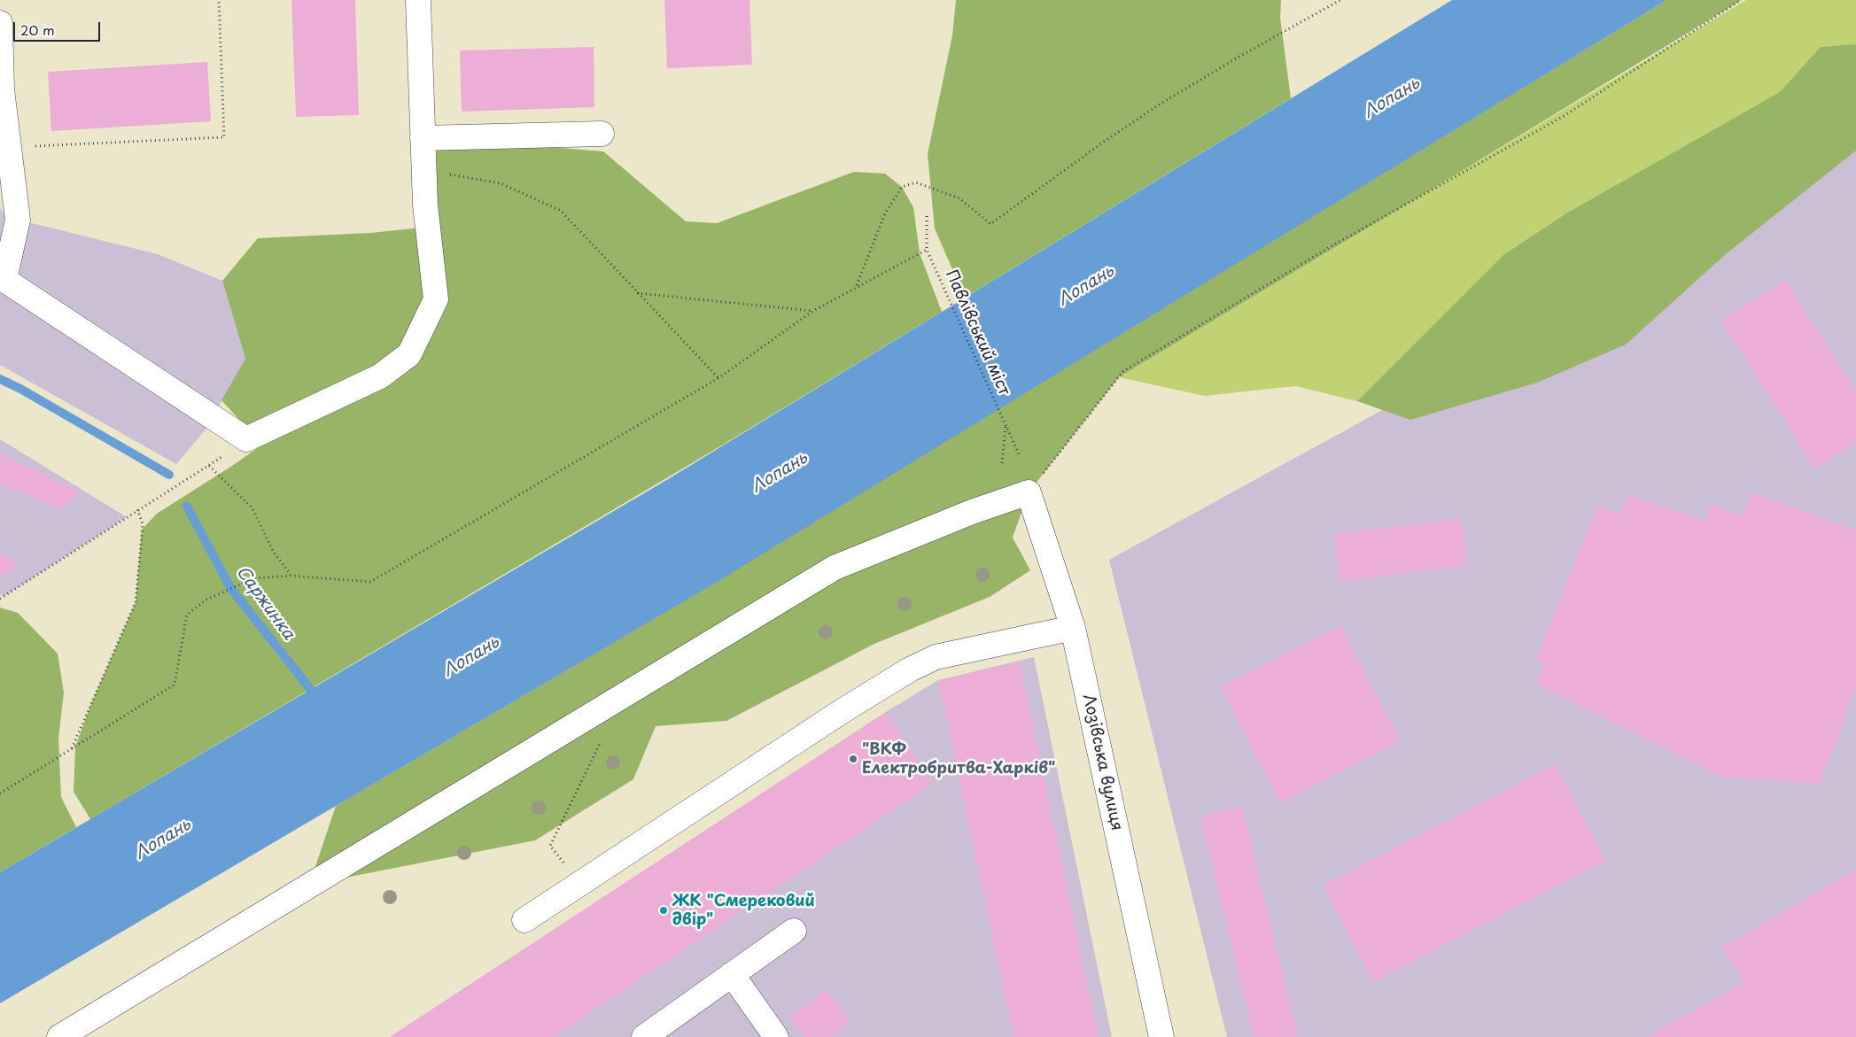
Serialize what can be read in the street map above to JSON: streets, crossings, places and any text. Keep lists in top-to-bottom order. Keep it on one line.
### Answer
{"streets":{"street":["Лозівська вулиця"],"path":["Павлівський міст"]},"water":["Лопань","Саржинка"],"places":["\"ВКФ Електробритва-Харків\"","ЖК \"Смерековий двір\""],"scale_bar":"20 m"}
